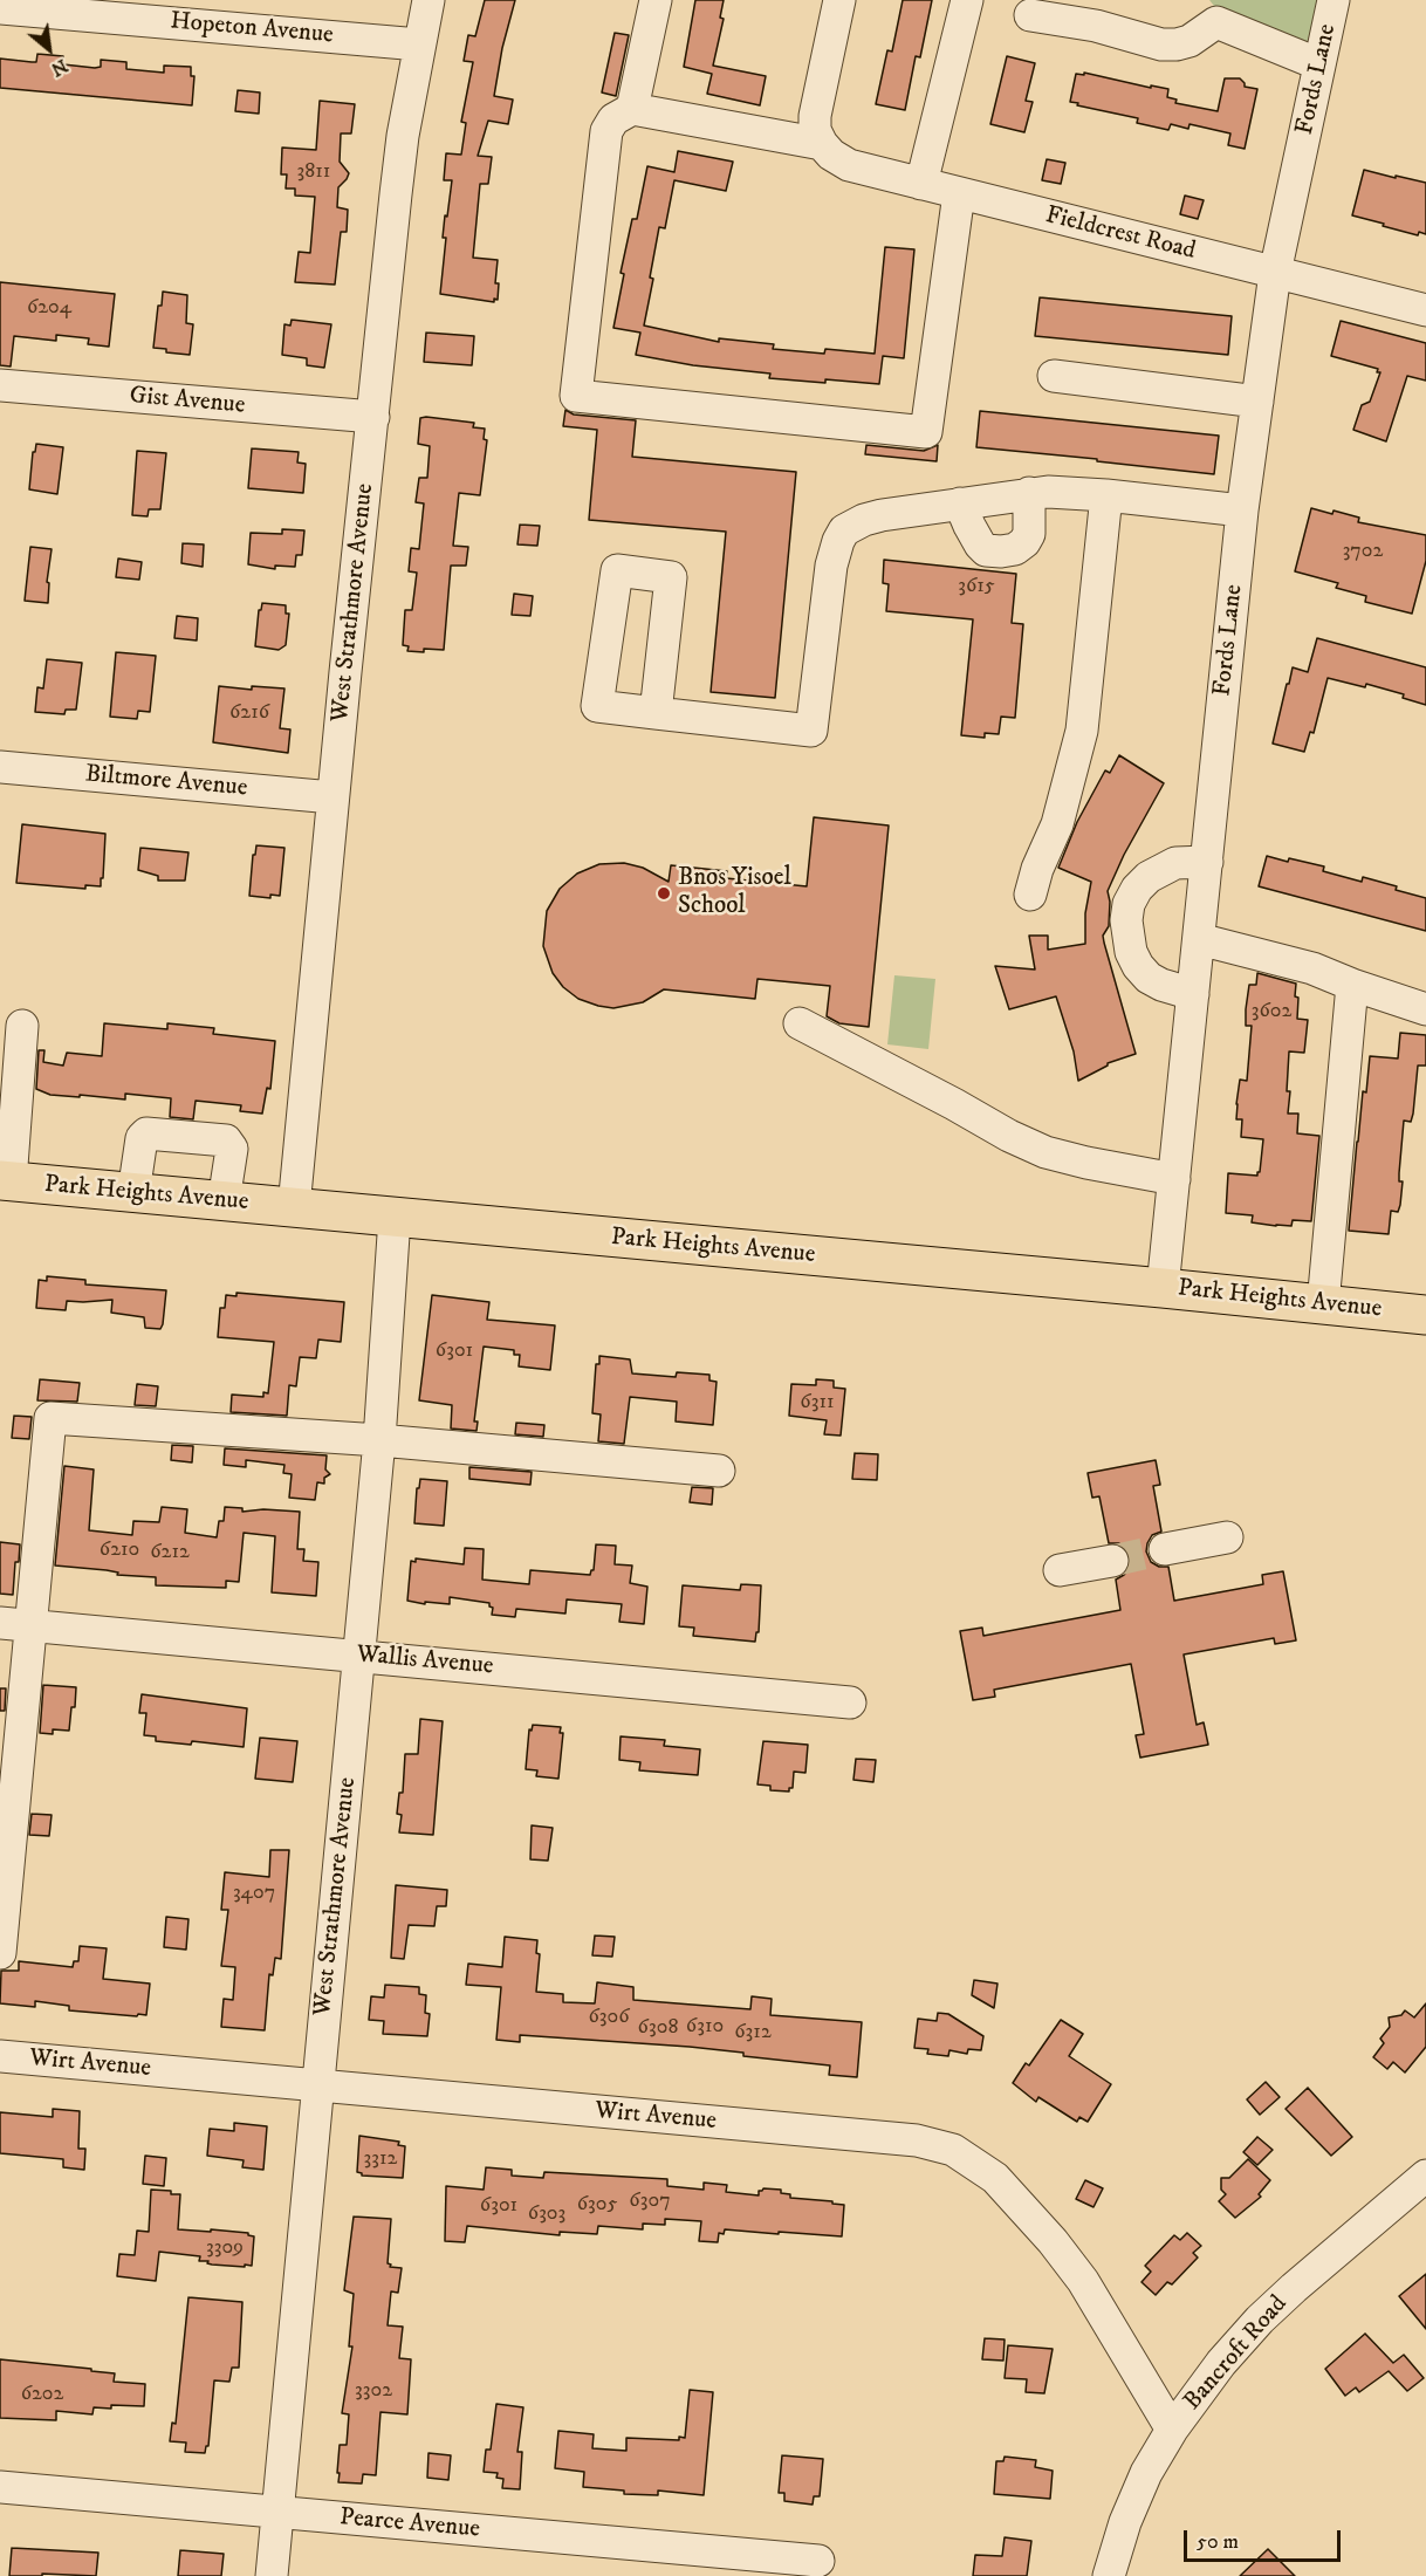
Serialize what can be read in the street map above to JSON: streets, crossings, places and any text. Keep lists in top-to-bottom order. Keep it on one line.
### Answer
{"streets":{"main road":["Park Heights Avenue"],"street":["Hopeton Avenue","Fords Lane","Fieldcrest Road","Gist Avenue","West Strathmore Avenue","Biltmore Avenue","Wallis Avenue","Wirt Avenue","Bancroft Road","Pearce Avenue"]},"crossings":[["Hopeton Avenue","West Strathmore Avenue"],["Fords Lane","Fieldcrest Road"],["Fords Lane","Park Heights Avenue"],["Gist Avenue","West Strathmore Avenue"],["West Strathmore Avenue","Biltmore Avenue"],["West Strathmore Avenue","Park Heights Avenue"],["West Strathmore Avenue","Wallis Avenue"],["West Strathmore Avenue","Wirt Avenue"],["West Strathmore Avenue","Pearce Avenue"],["Wirt Avenue","Bancroft Road"]],"places":["Bnos Yisoel School"],"house_numbers":["3811","6204","3702","3615","6216","3602","6301","6311","6210","6212","3407","6306","6310","6308","6312","3312","6307","6305","6301","6303","3309","3302","6202"],"scale_bar":"50 m","north":"bottom right"}
